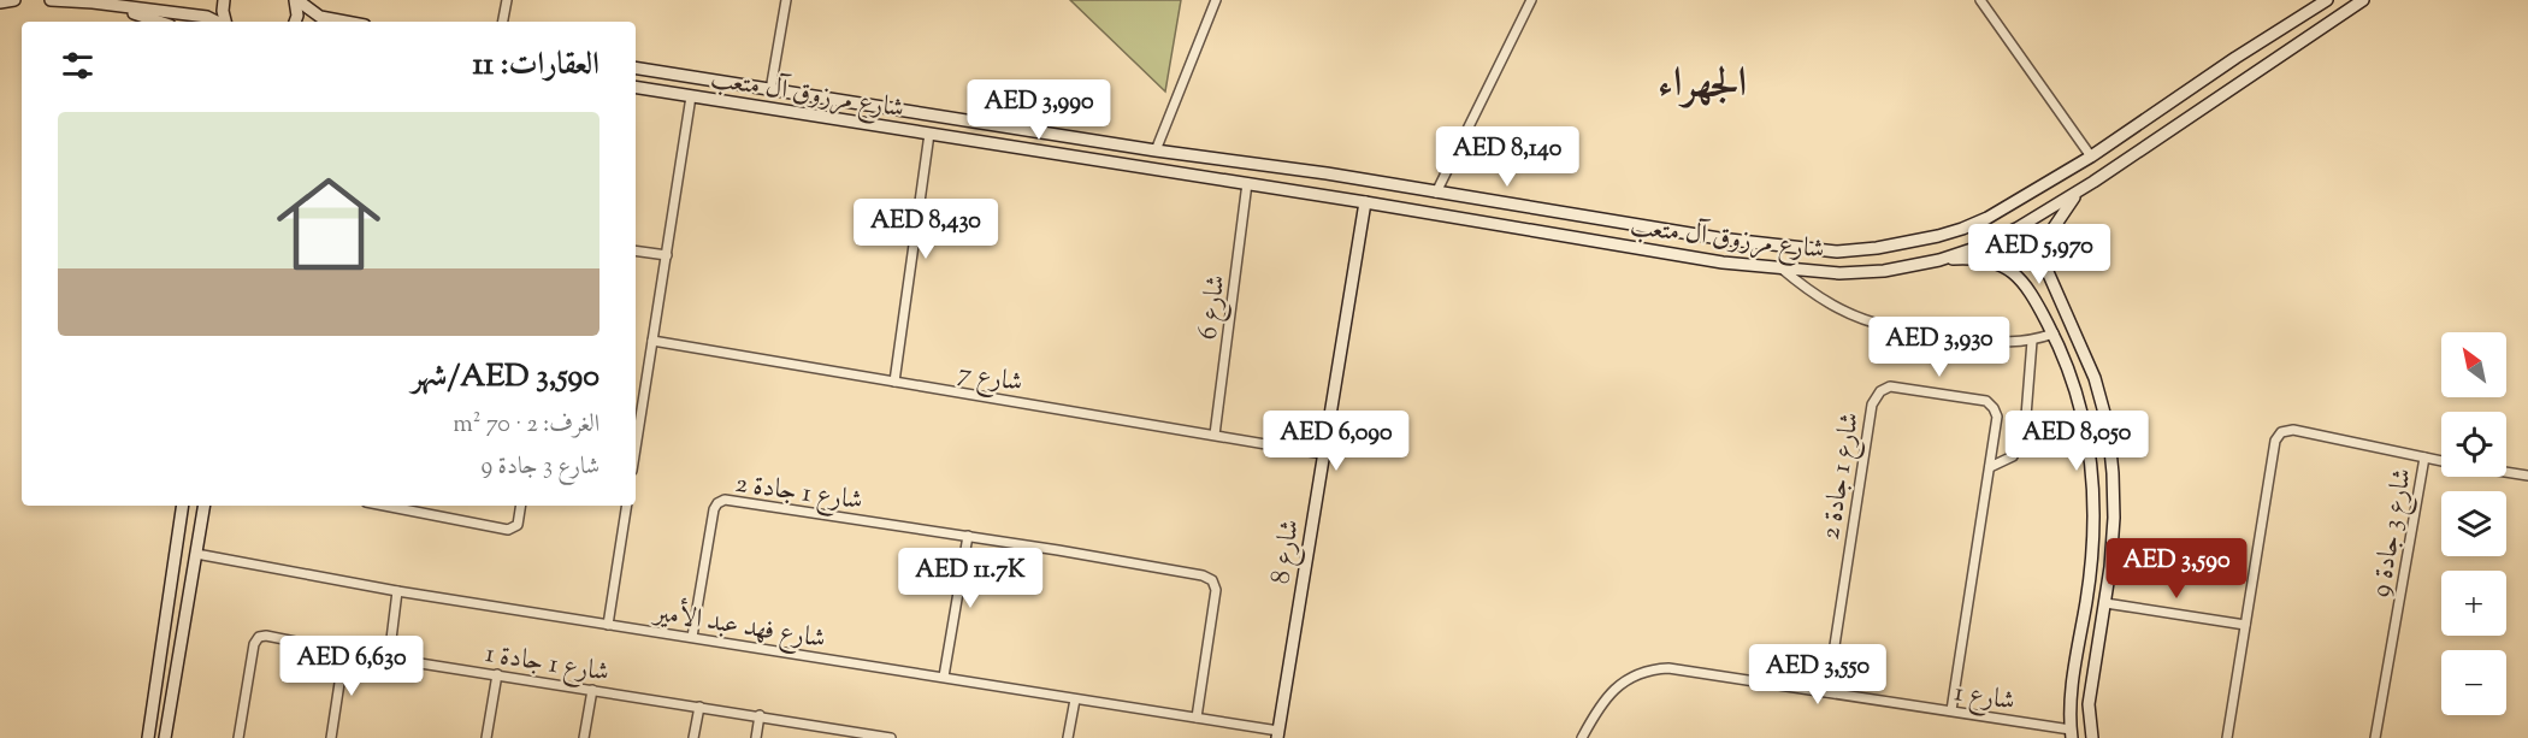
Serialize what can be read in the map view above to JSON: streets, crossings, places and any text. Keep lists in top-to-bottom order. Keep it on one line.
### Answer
{"streets":{"main road":["شارع مرزوق آل متعب","شارع 8"],"street":["شارع 6","شارع 7","شارع 1 جادة 2","شارع 3 جادة 9","شارع فهد عبد الأمير","شارع 1 جادة 1","شارع 1"]},"crossings":[["شارع مرزوق آل متعب","شارع 6"],["شارع مرزوق آل متعب","شارع 8"],["شارع 6","شارع 7"],["شارع 7","شارع 8"],["شارع 1 جادة 2","شارع فهد عبد الأمير"],["شارع 1 جادة 2","شارع 1"],["شارع 8","شارع فهد عبد الأمير"]],"districts":["الجهراء"],"north":"top left","page":{"heading":"العقارات: 11","price":["AED 3,990","AED 8,140","AED 8,430","AED 5,970","AED 3,930","AED 6,090","AED 8,050","AED 3,590","AED 11.7K","AED 6,630","AED 3,550"],"list":[{"name":"AED 3,590/شهر","note":"الغرف: 2 · 70 m² · شارع 3 جادة 9"}],"map_buttons":["+","−"]}}
